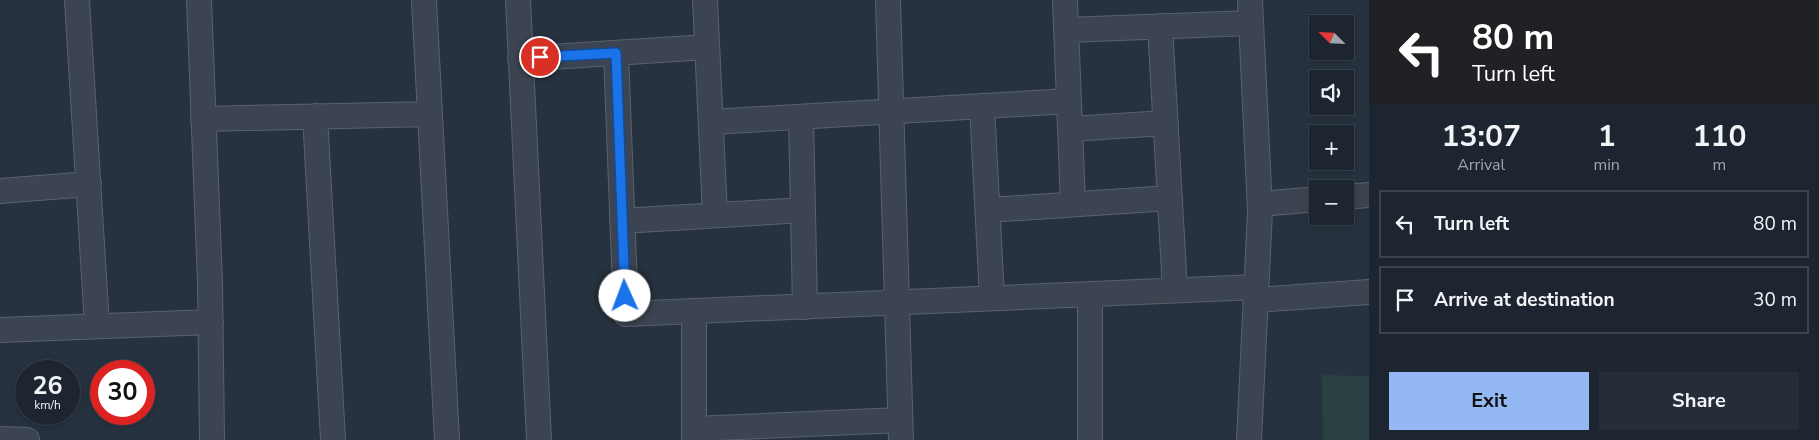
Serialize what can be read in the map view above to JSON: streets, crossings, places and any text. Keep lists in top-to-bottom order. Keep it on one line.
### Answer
{"north":"top left","page":{"turn":["80 m","Turn left"],"map_buttons":["+","−"],"eta":["13:07","Arrival","1","min","110","m"],"list":[{"name":"Turn left","value":"80 m"},{"name":"Arrive at destination","value":"30 m"}],"speed":"26 km/h","limit":"30","buttons":["Exit","Share"]}}
